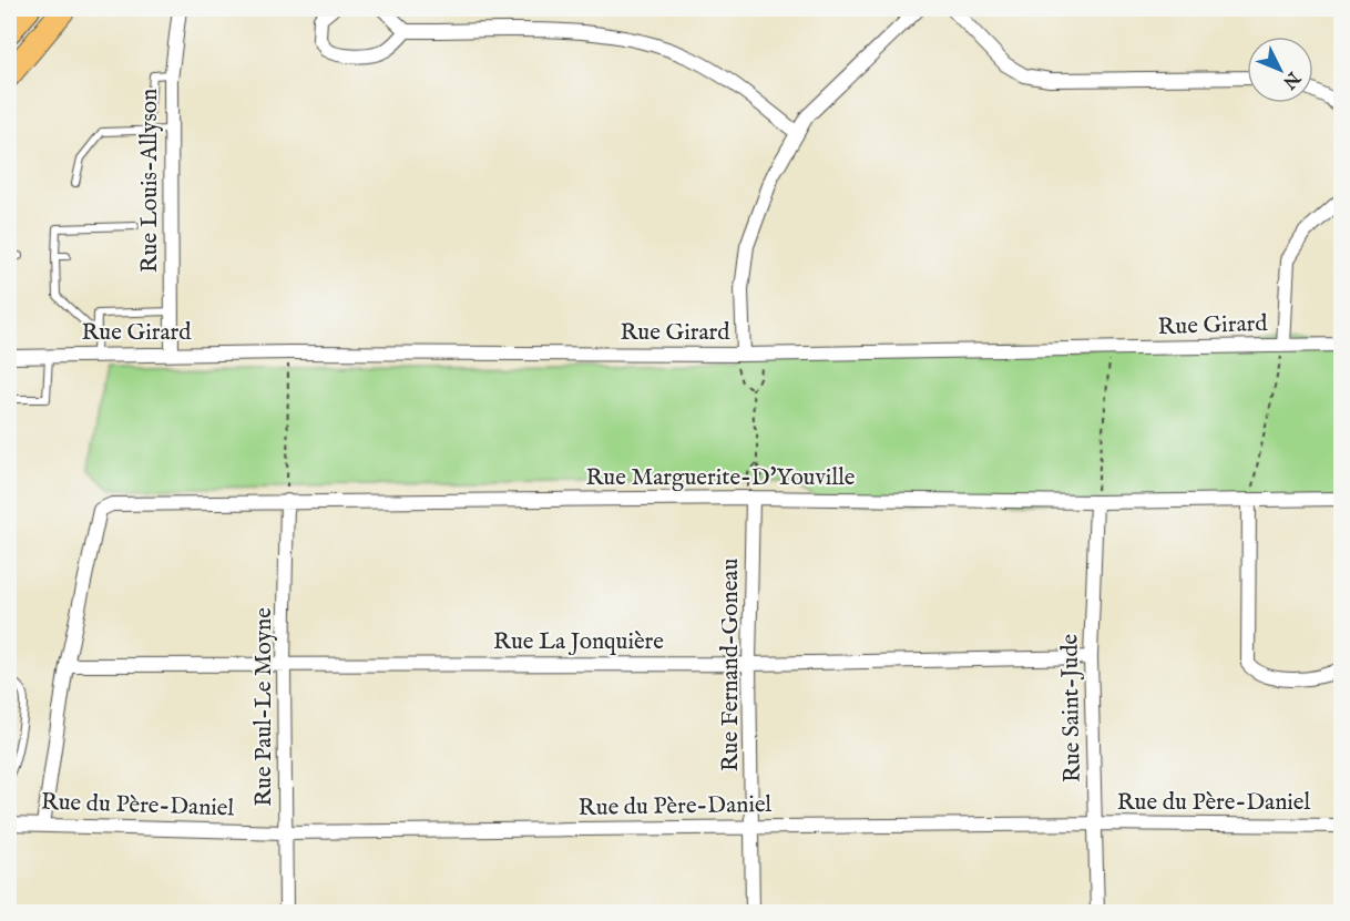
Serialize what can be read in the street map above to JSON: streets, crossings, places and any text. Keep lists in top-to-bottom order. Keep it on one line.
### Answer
{"streets":{"street":["Rue Louis-Allyson","Rue Girard","Rue Marguerite-D'Youville","Rue La Jonquière","Rue Fernand-Goneau","Rue Paul-Le Moyne","Rue Saint-Jude","Rue du Père-Daniel"]},"crossings":[["Rue Louis-Allyson","Rue Girard"],["Rue Marguerite-D'Youville","Rue La Jonquière"],["Rue Marguerite-D'Youville","Rue Fernand-Goneau"],["Rue Marguerite-D'Youville","Rue Paul-Le Moyne"],["Rue Marguerite-D'Youville","Rue Saint-Jude"],["Rue La Jonquière","Rue Fernand-Goneau"],["Rue La Jonquière","Rue Paul-Le Moyne"],["Rue La Jonquière","Rue Saint-Jude"],["Rue Fernand-Goneau","Rue du Père-Daniel"],["Rue Paul-Le Moyne","Rue du Père-Daniel"],["Rue Saint-Jude","Rue du Père-Daniel"]],"north":"bottom right"}
